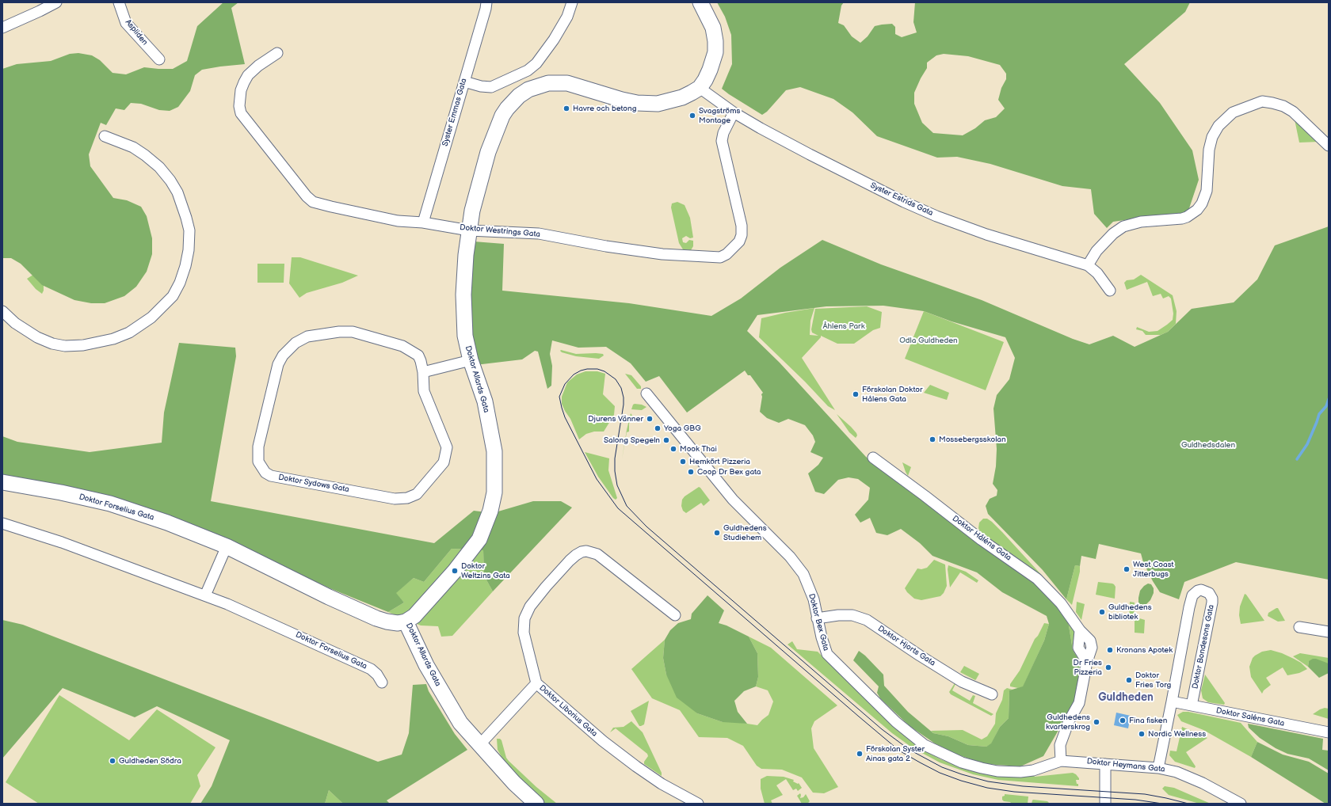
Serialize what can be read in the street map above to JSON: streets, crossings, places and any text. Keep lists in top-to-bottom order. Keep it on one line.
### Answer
{"streets":{"street":["Aspliden","Syster Emmas Gata","Syster Estrids Gata","Doktor Westrings Gata","Doktor Allards Gata","Doktor Sydows Gata","Doktor Forselius Gata","Doktor Håléns Gata","Doktor Bex Gata","Doktor Hjorts Gata","Doktor Bondesons Gata","Doktor Liborius Gata","Doktor Saléns Gata","Doktor Heymans Gata"]},"crossings":[["Syster Emmas Gata","Doktor Westrings Gata"],["Syster Estrids Gata","Doktor Westrings Gata"],["Syster Estrids Gata","Doktor Allards Gata"],["Doktor Westrings Gata","Doktor Allards Gata"],["Doktor Allards Gata","Doktor Forselius Gata"],["Doktor Håléns Gata","Doktor Bex Gata"],["Doktor Håléns Gata","Doktor Heymans Gata"],["Doktor Bex Gata","Doktor Hjorts Gata"],["Doktor Bex Gata","Doktor Heymans Gata"],["Doktor Bondesons Gata","Doktor Saléns Gata"],["Doktor Bondesons Gata","Doktor Heymans Gata"]],"districts":["Guldheden"],"parks":["Åhlens Park","Odla Guldheden","Guldhedsdalen"],"places":["Havre och betong","Svagströms Montage","Förskolan Doktor Hålens Gata","Djurens Vänner","Yoga GBG","Mossebergsskolan","Salong Spegeln","Mook Thai","Hemkört Pizzeria","Coop Dr Bex gata","Guldhedens Studiehem","West Coast Jitterbugs","Doktor Weltzins Gata","Guldhedens bibliotek","Kronans Apotek","Dr Fries Pizzeria","Doktor Fries Torg","Fina fisken","Guldhedens kvarterskrog","Nordic Wellness","Förskolan Syster Ainas gata 2","Guldheden Södra"]}
